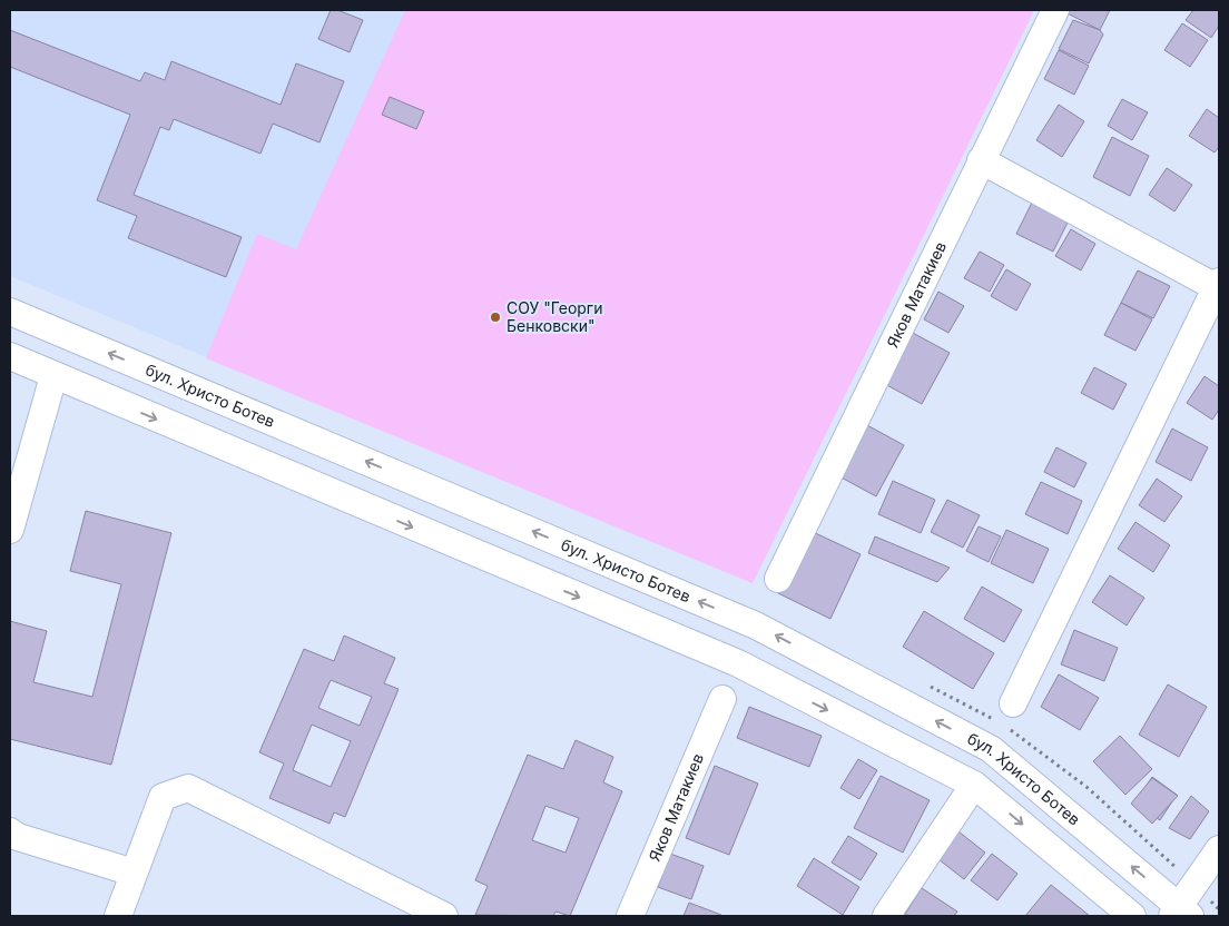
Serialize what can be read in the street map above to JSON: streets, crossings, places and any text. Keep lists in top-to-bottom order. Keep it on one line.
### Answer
{"streets":{"street":["Яков Матакиев","бул. Христо Ботев"]},"places":["СОУ \"Георги Бенковски\""]}
